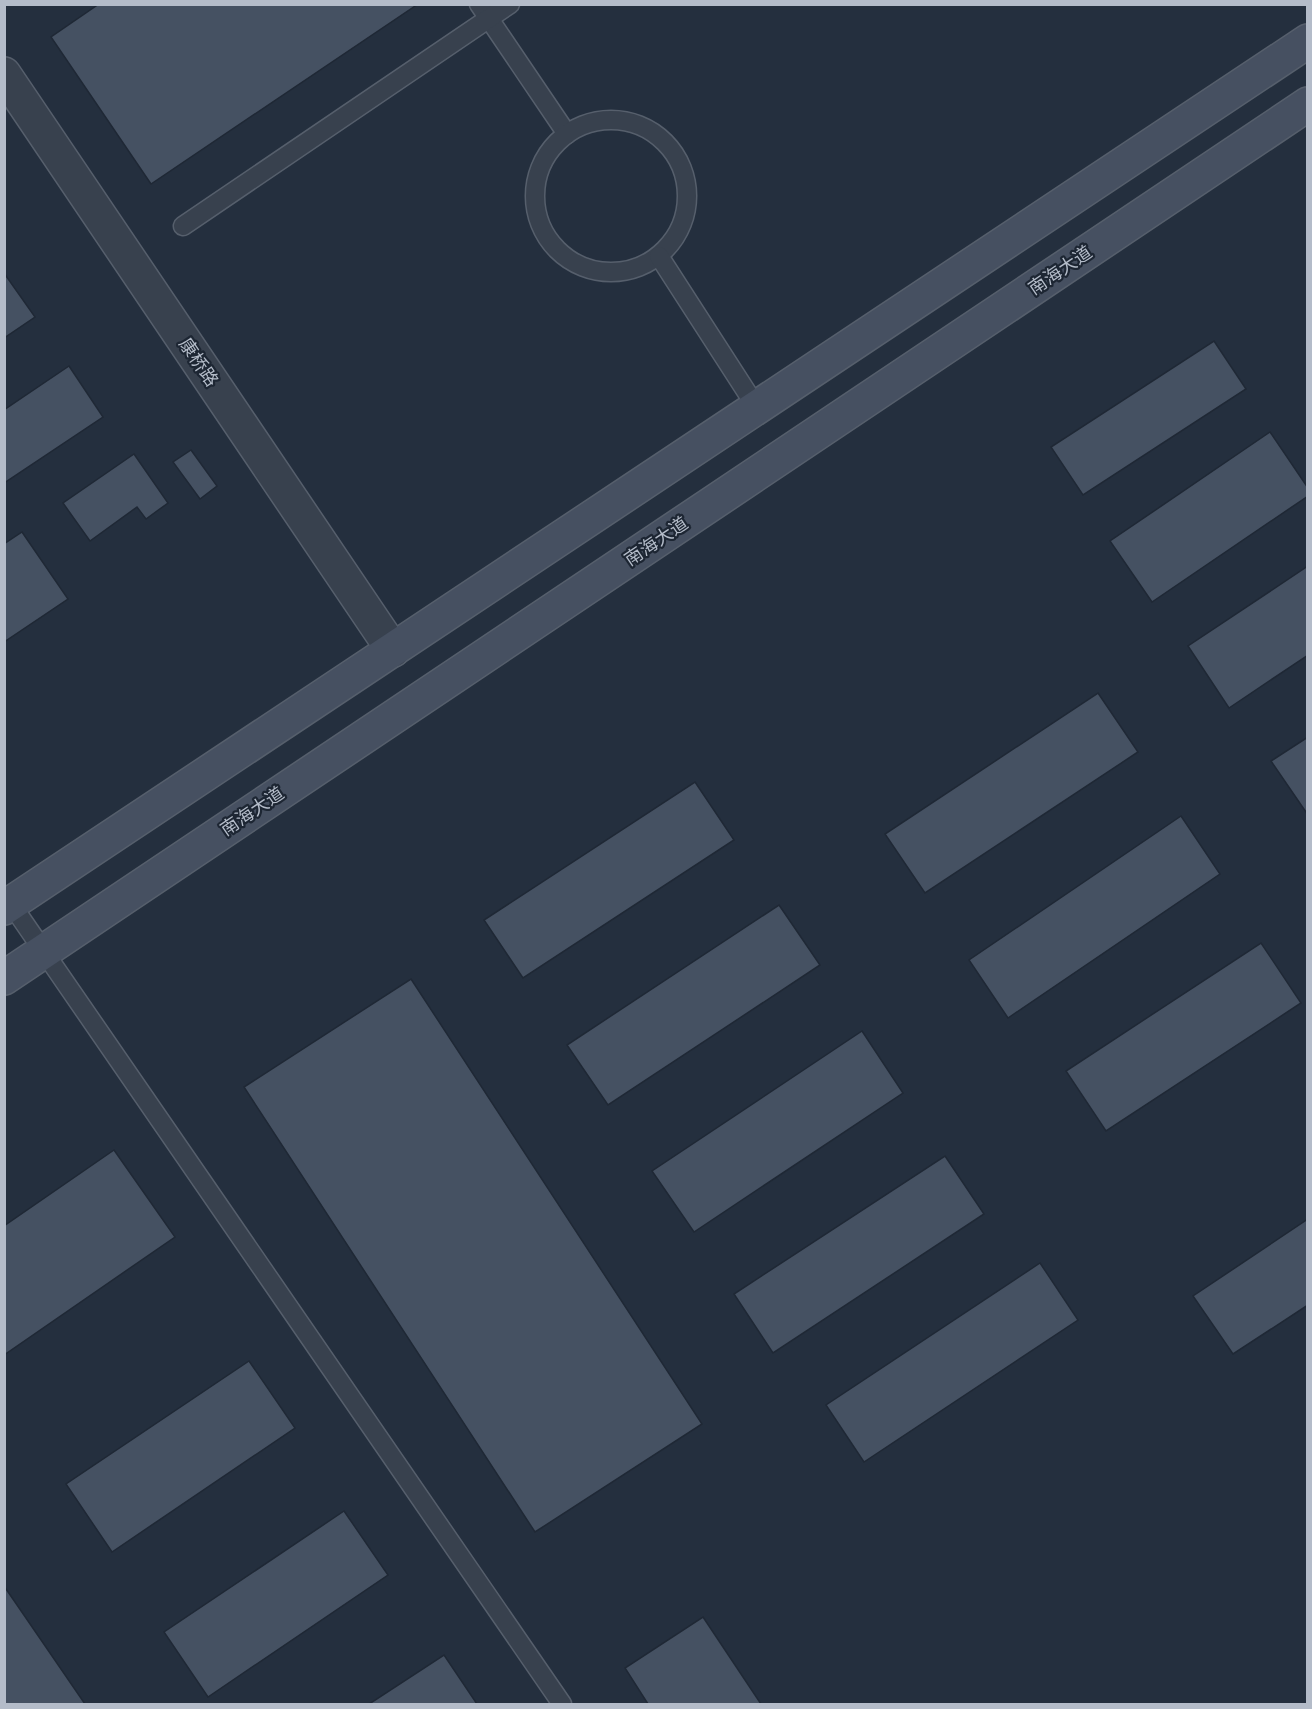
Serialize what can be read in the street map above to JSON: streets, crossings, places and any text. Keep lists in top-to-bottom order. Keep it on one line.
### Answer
{"streets":{"main road":["南海大道"],"street":["康桥路"]}}
